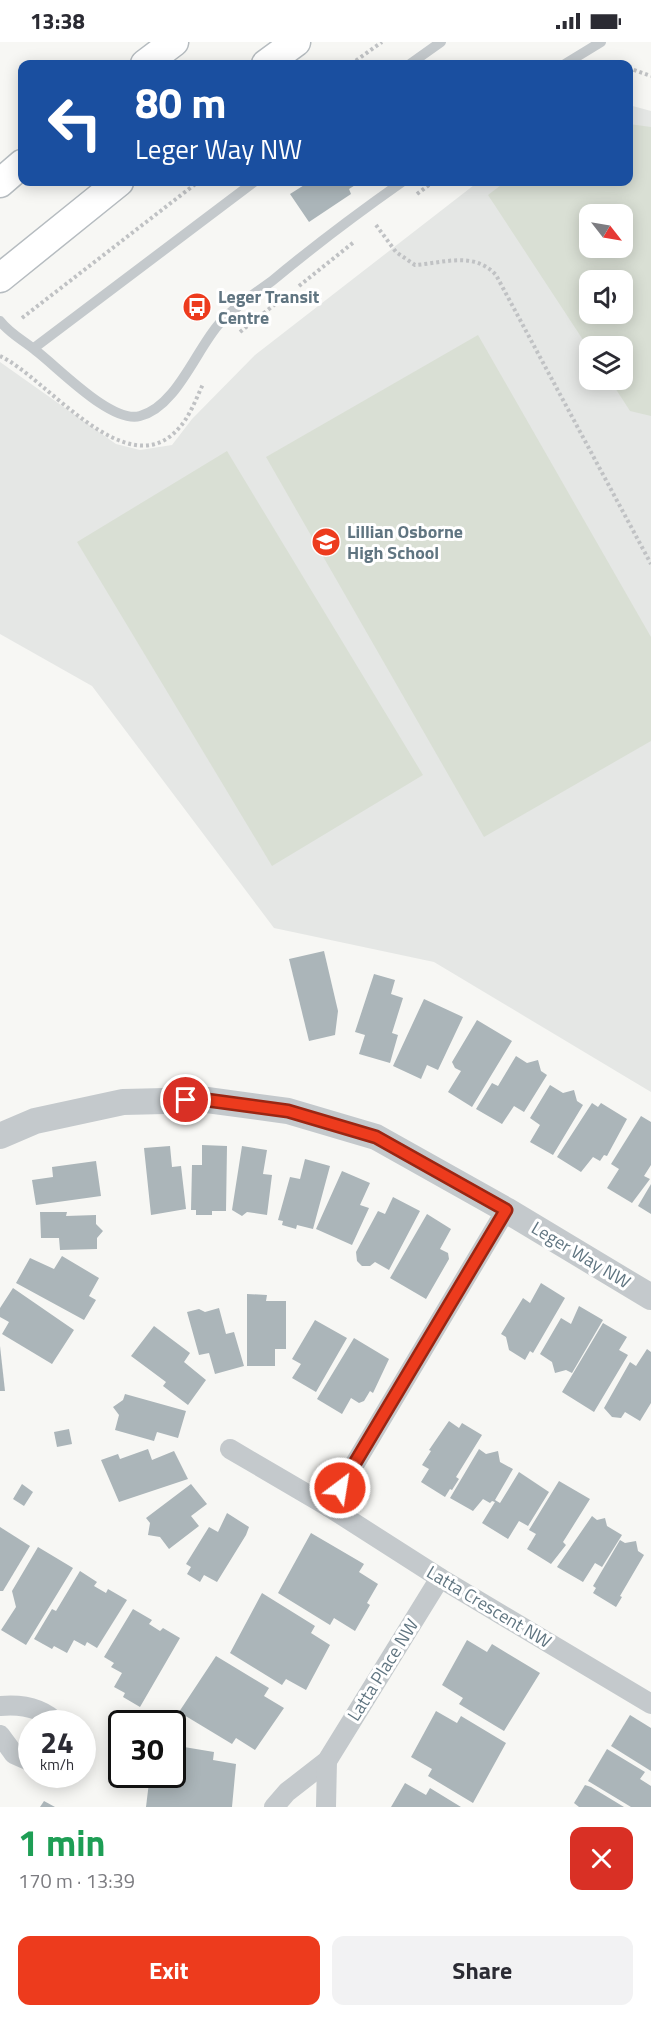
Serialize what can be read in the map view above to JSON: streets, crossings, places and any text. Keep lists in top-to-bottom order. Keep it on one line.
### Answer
{"streets":{"street":["Leger Way NW","Latta Crescent NW","Latta Place NW"]},"crossings":[["Latta Crescent NW","Latta Place NW"]],"places":{"bus stop":["Leger Transit Centre"],"school or university":["Lillian Osborne High School"]},"north":"bottom right","page":{"status":"13:38","turn":["80 m","Leger Way NW"],"speed":"24 km/h","limit":"30","heading":["1 min","170 m · 13:39"],"buttons":["Exit","Share"]}}
